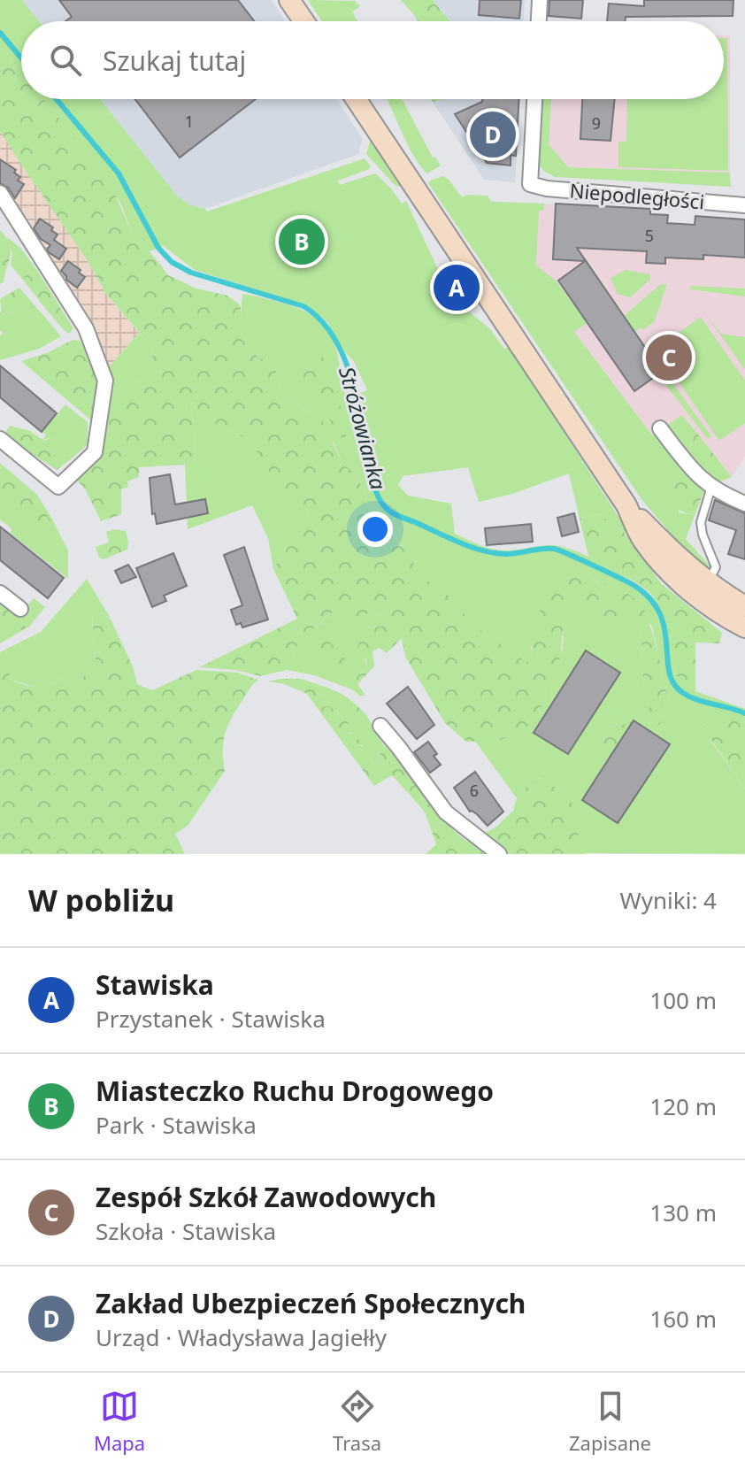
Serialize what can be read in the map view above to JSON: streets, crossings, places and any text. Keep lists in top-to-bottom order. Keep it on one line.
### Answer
{"streets":{"street":["Niepodległości"]},"water":["Stróżowianka"],"house_numbers":["1","9","5","6"],"page":{"search":"Szukaj tutaj","pins":["D","B","A","C"],"heading":["W pobliżu","Wyniki: 4"],"list":[{"mark":"A","name":"Stawiska","note":"Przystanek · Stawiska","value":"100 m"},{"mark":"B","name":"Miasteczko Ruchu Drogowego","note":"Park · Stawiska","value":"120 m"},{"mark":"C","name":"Zespół Szkół Zawodowych","note":"Szkoła · Stawiska","value":"130 m"},{"mark":"D","name":"Zakład Ubezpieczeń Społecznych","note":"Urząd · Władysława Jagiełły","value":"160 m"}],"nav":["Mapa","Trasa","Zapisane"]}}
